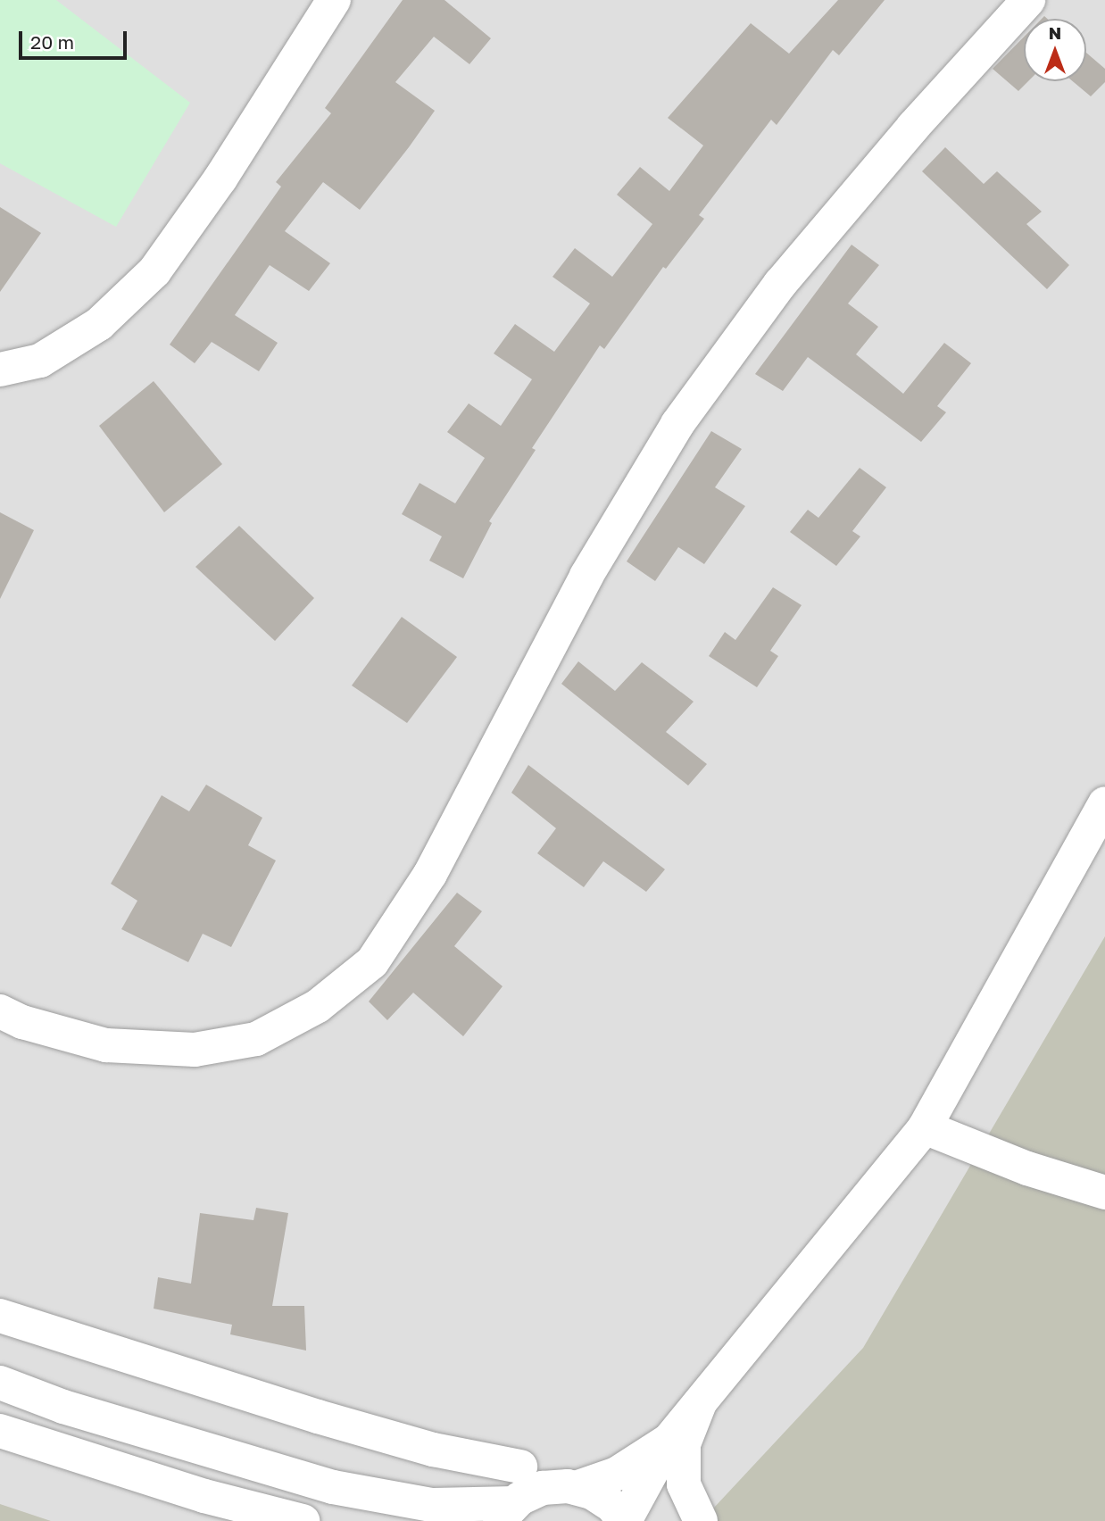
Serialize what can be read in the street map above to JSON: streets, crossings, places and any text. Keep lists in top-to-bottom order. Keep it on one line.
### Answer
{"scale_bar":"20 m","north":"top"}
